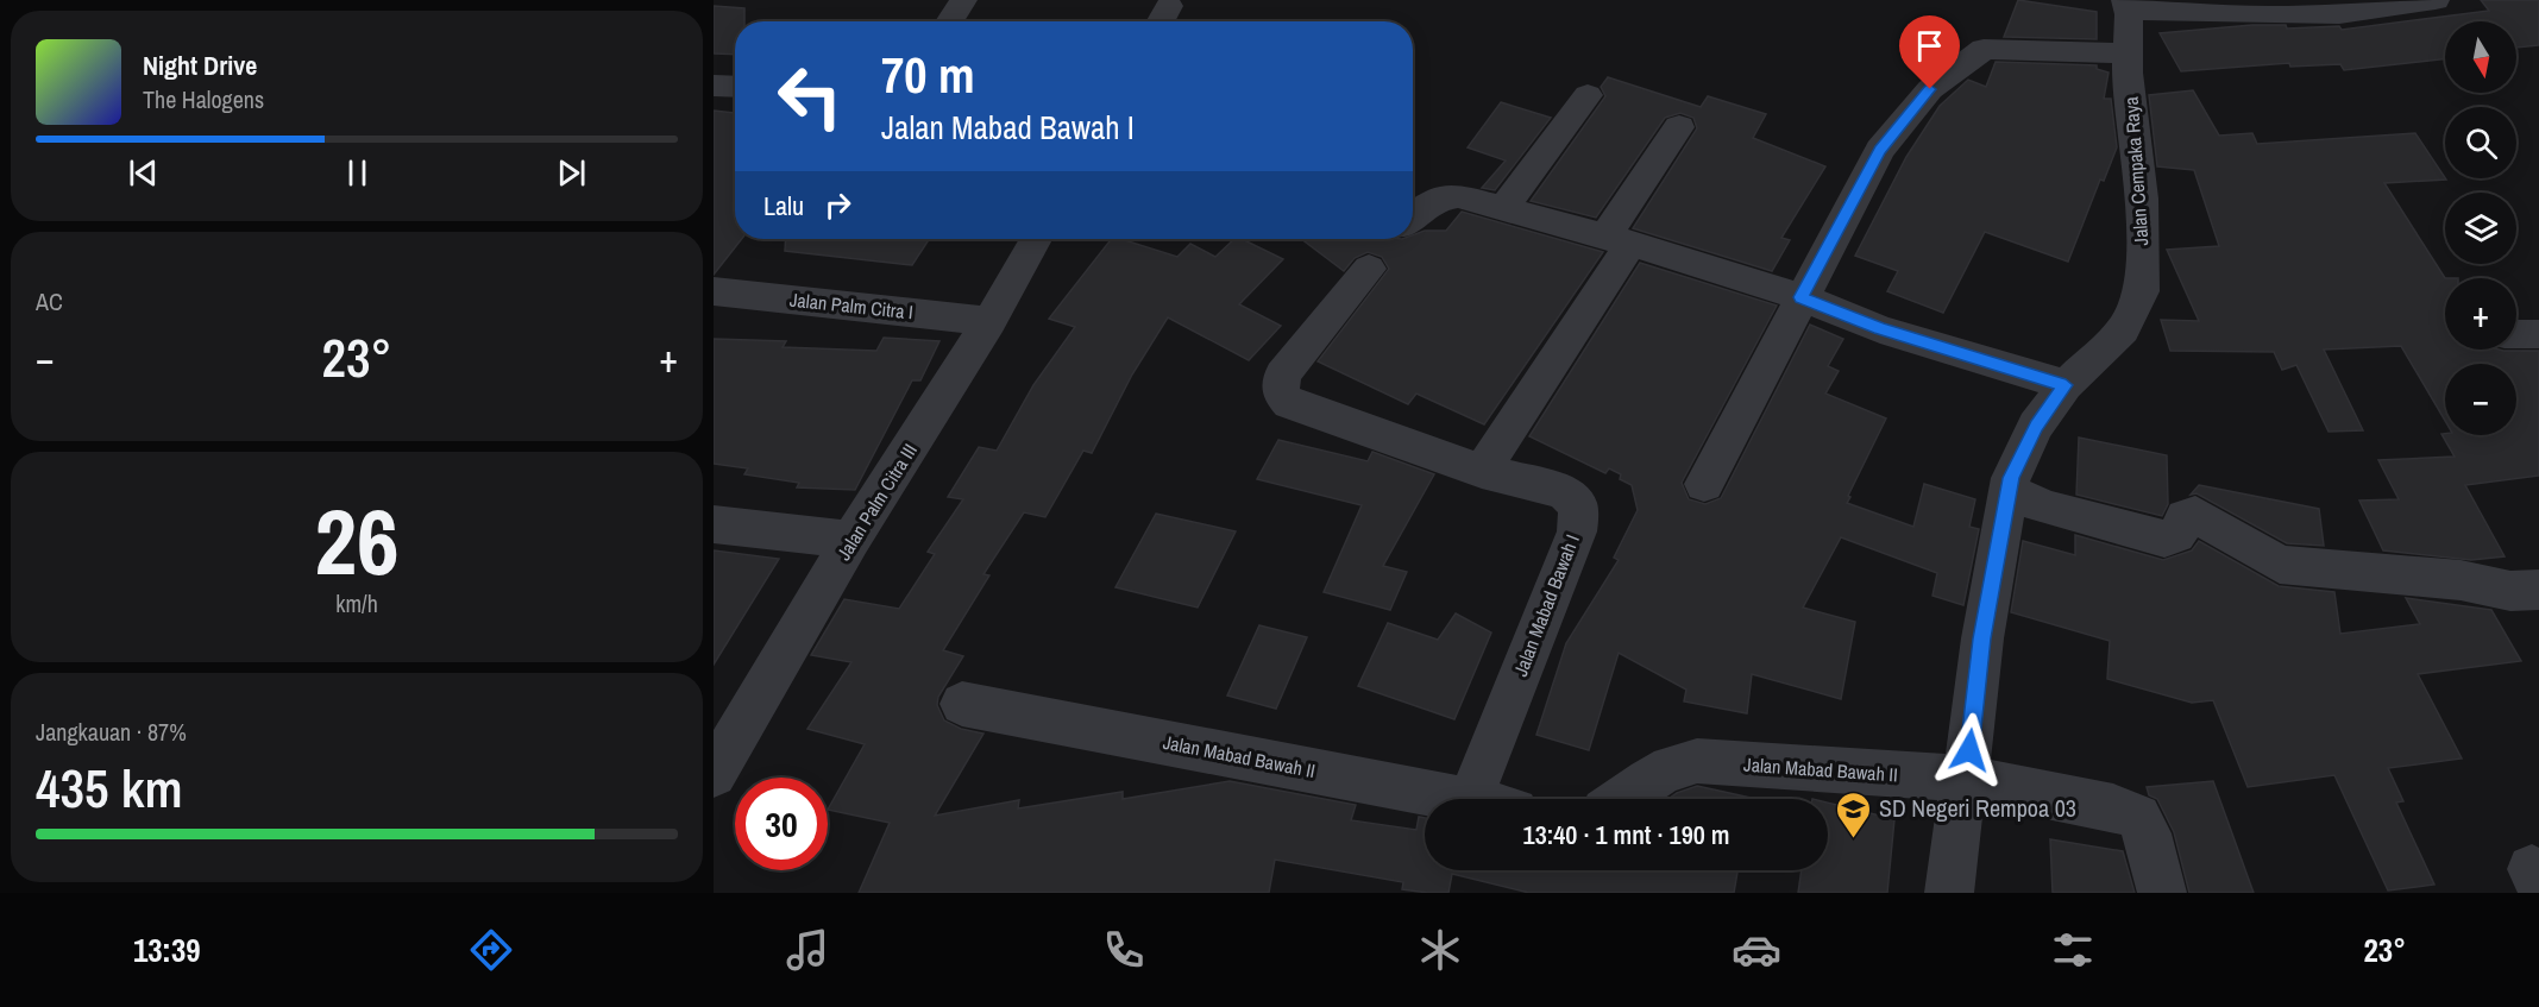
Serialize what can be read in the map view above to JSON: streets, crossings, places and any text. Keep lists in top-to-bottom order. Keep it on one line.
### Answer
{"streets":{"street":["Jalan Cempaka Raya","Jalan Palm Citra I","Jalan Palm Citra III","Jalan Mabad Bawah I","Jalan Mabad Bawah II"]},"crossings":[["Jalan Cempaka Raya","Jalan Mabad Bawah II"],["Jalan Palm Citra I","Jalan Palm Citra III"]],"places":{"school or university":["SD Negeri Rempoa 03"]},"north":"bottom","page":{"map_buttons":["+","−"],"turn":["70 m","Jalan Mabad Bawah I"],"song":["Night Drive","The Halogens"],"then":"Lalu","tile":["AC",["26","km/h"],["Jangkauan · 87%","435 km"]],"heat":["−","23°","+"],"limit":"30","trip":"13:40 · 1 mnt · 190 m","tabs":["13:39","23°"]}}
